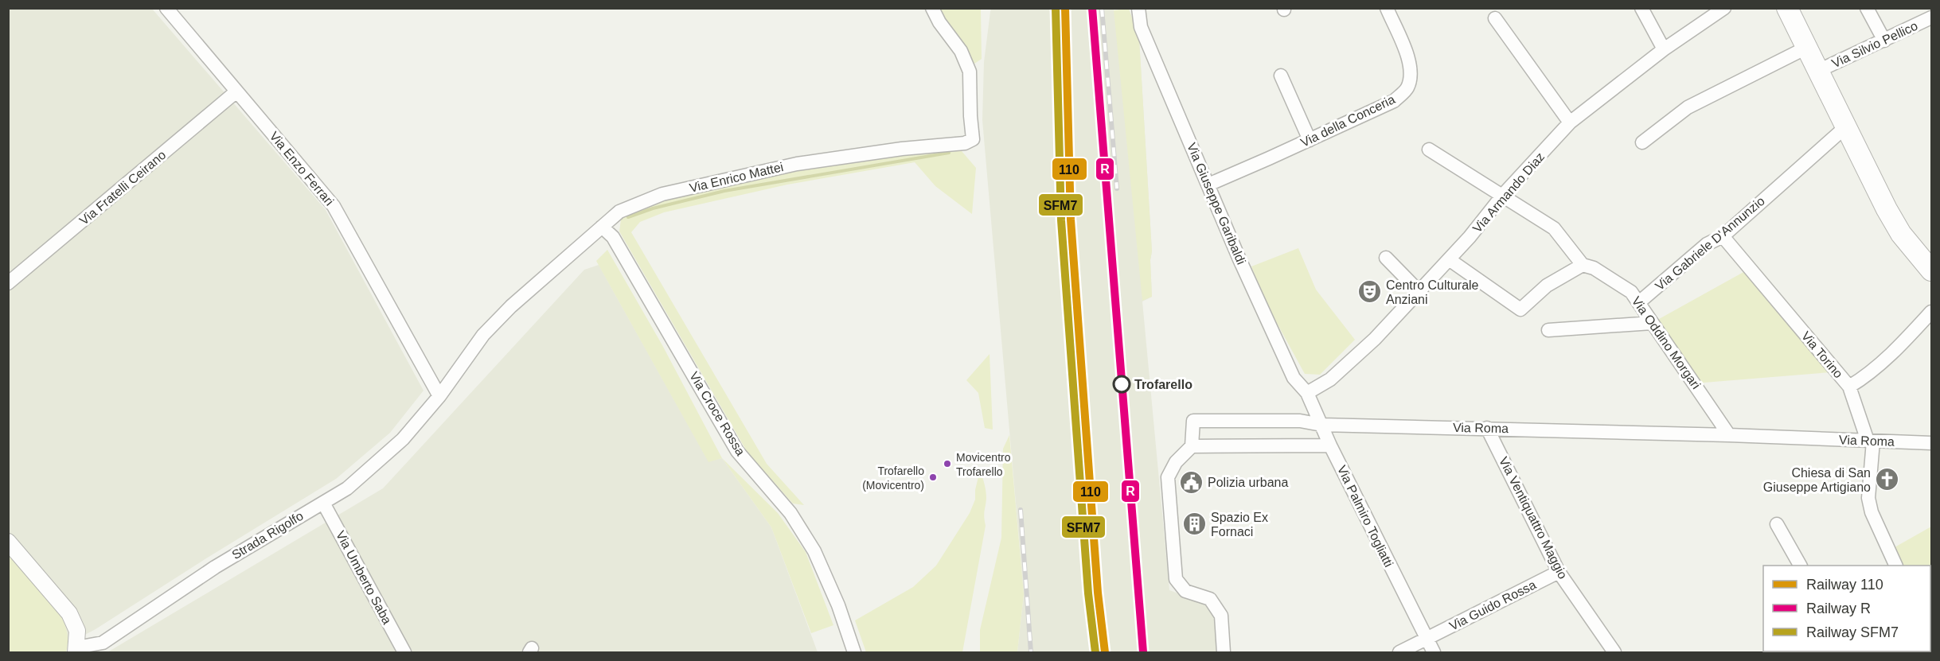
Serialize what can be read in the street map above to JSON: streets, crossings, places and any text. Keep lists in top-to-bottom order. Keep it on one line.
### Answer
{"streets":{"street":["Via Silvio Pellico","Via della Conceria","Via Enzo Ferrari","Via Enrico Mattei","Via Fratelli Ceirano","Via Armando Diaz","Via Giuseppe Garibaldi","Via Gabriele D'Annunzio","Via Oddino Morgari","Via Torino","Via Croce Rossa","Via Roma","Via Palmiro Togliatti","Via Ventiquattro Maggio","Strada Rigolfo","Via Umberto Saba","Via Guido Rossa"]},"crossings":[["Via della Conceria","Via Giuseppe Garibaldi"],["Via Enzo Ferrari","Via Enrico Mattei"],["Via Enzo Ferrari","Via Fratelli Ceirano"],["Via Enzo Ferrari","Strada Rigolfo"],["Via Enrico Mattei","Via Croce Rossa"],["Via Enrico Mattei","Strada Rigolfo"],["Via Armando Diaz","Via Giuseppe Garibaldi"],["Via Armando Diaz","Via Oddino Morgari"],["Via Armando Diaz","Via Palmiro Togliatti"],["Via Giuseppe Garibaldi","Via Palmiro Togliatti"],["Via Gabriele D'Annunzio","Via Oddino Morgari"],["Via Gabriele D'Annunzio","Via Torino"],["Via Oddino Morgari","Via Roma"],["Via Roma","Via Palmiro Togliatti"],["Via Roma","Via Ventiquattro Maggio"],["Via Palmiro Togliatti","Via Guido Rossa"],["Via Ventiquattro Maggio","Via Guido Rossa"],["Strada Rigolfo","Via Umberto Saba"]],"places":{"theatre":["Centro Culturale Anziani"],"other":["Trofarello","Movicentro Trofarello","Trofarello (Movicentro)"],"church":["Chiesa di San Giuseppe Artigiano"],"public building":["Polizia urbana"],"building":["Spazio Ex Fornaci"]},"lines":["rail line 110","rail line R","rail line SFM7"],"legend":["Railway 110","Railway R","Railway SFM7"]}
